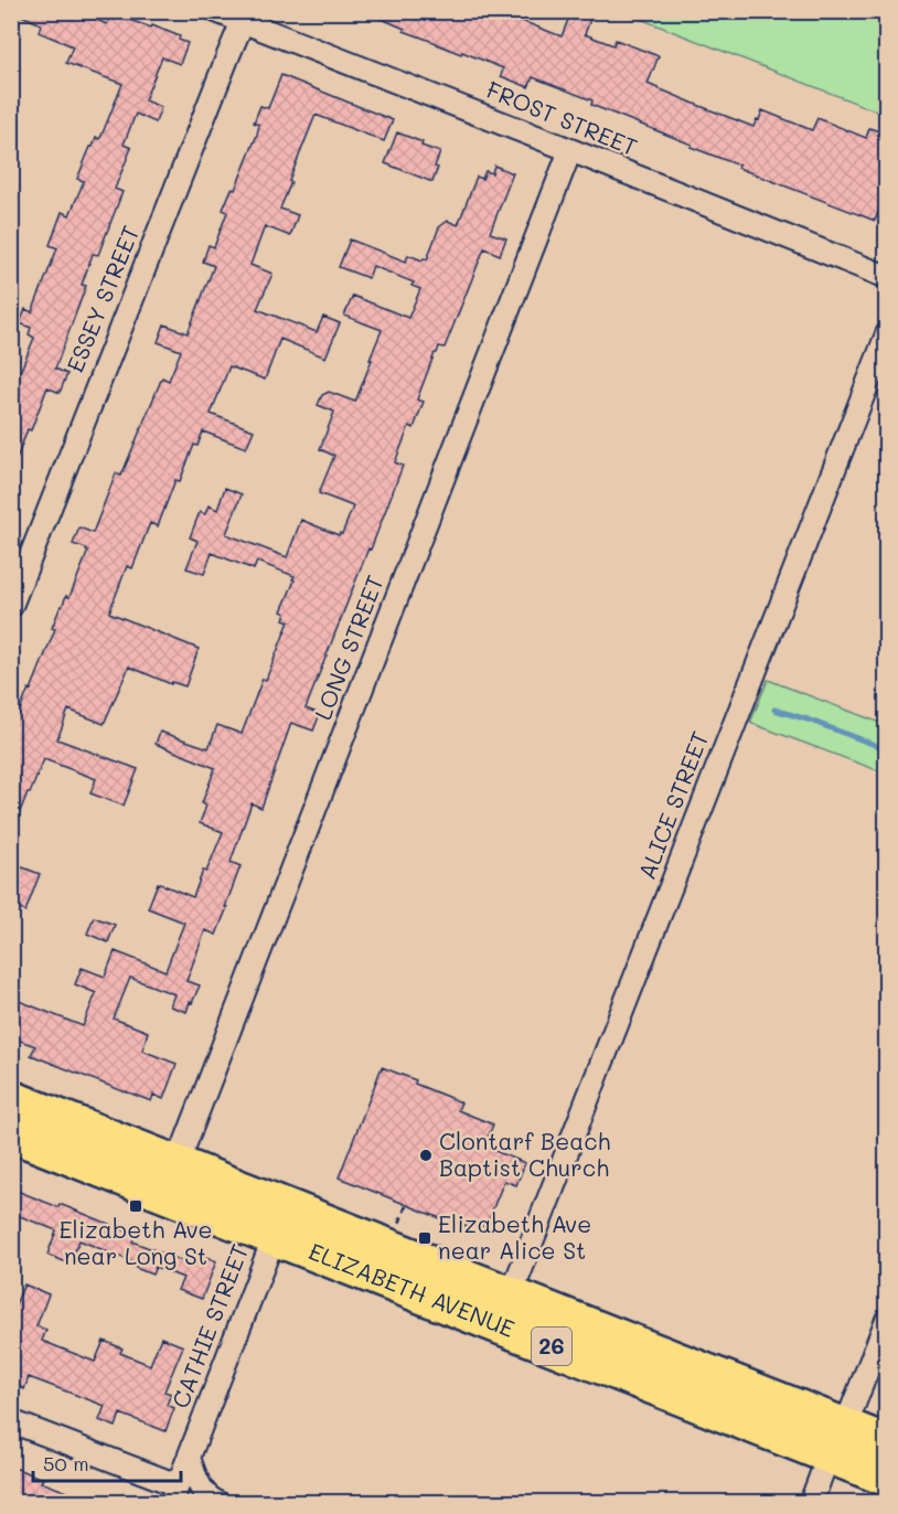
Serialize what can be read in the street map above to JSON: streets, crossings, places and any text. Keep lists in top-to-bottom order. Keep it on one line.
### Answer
{"streets":{"highway":["ELIZABETH AVENUE","26"],"street":["FROST STREET","ESSEY STREET","LONG STREET","ALICE STREET","CATHIE STREET"]},"crossings":[["FROST STREET","ESSEY STREET"],["FROST STREET","LONG STREET"],["LONG STREET","ELIZABETH AVENUE"],["ALICE STREET","ELIZABETH AVENUE"],["ELIZABETH AVENUE","CATHIE STREET"]],"places":{"other":["Clontarf Beach Baptist Church"],"transit":["Elizabeth Ave near Long St","Elizabeth Ave near Alice St"]},"scale_bar":"50 m"}
